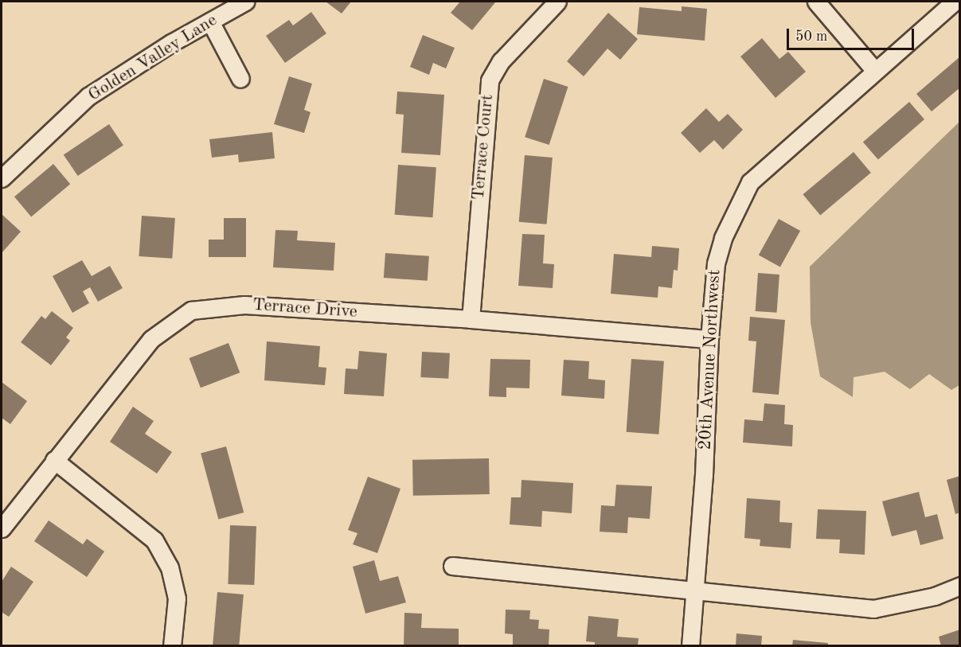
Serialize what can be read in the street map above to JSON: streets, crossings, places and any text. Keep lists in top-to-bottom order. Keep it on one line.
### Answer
{"streets":{"street":["Golden Valley Lane","Terrace Court","Terrace Drive","20th Avenue Northwest"]},"crossings":[["Terrace Court","Terrace Drive"],["Terrace Drive","20th Avenue Northwest"]],"scale_bar":"50 m"}
